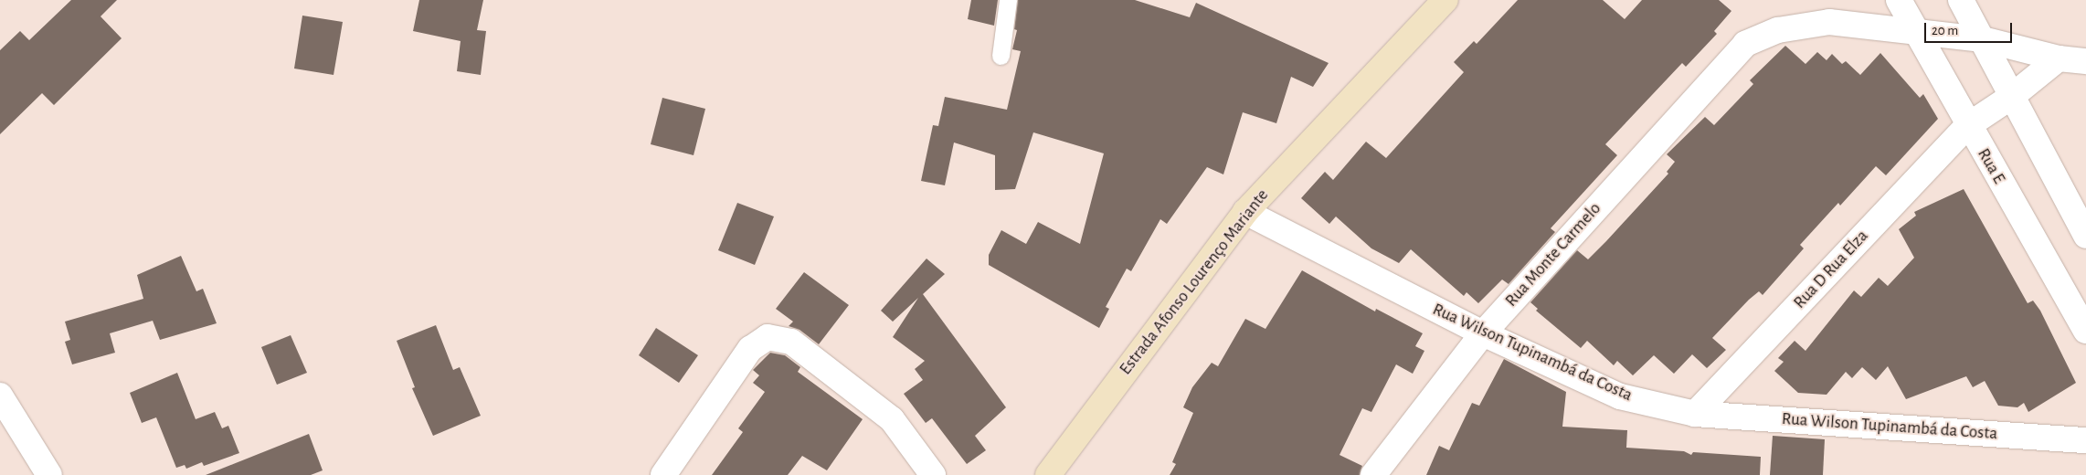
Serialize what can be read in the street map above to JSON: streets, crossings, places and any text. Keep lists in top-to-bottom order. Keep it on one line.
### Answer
{"streets":{"main road":["Estrada Afonso Lourenço Mariante"],"street":["Rua E","Rua Monte Carmelo","Rua D Rua Elza","Rua Wilson Tupinambá da Costa"]},"crossings":[["Rua E","Rua Monte Carmelo"],["Rua E","Rua D Rua Elza"],["Rua Monte Carmelo","Rua Wilson Tupinambá da Costa"],["Rua D Rua Elza","Rua Wilson Tupinambá da Costa"],["Estrada Afonso Lourenço Mariante","Rua Wilson Tupinambá da Costa"]],"scale_bar":"20 m"}
